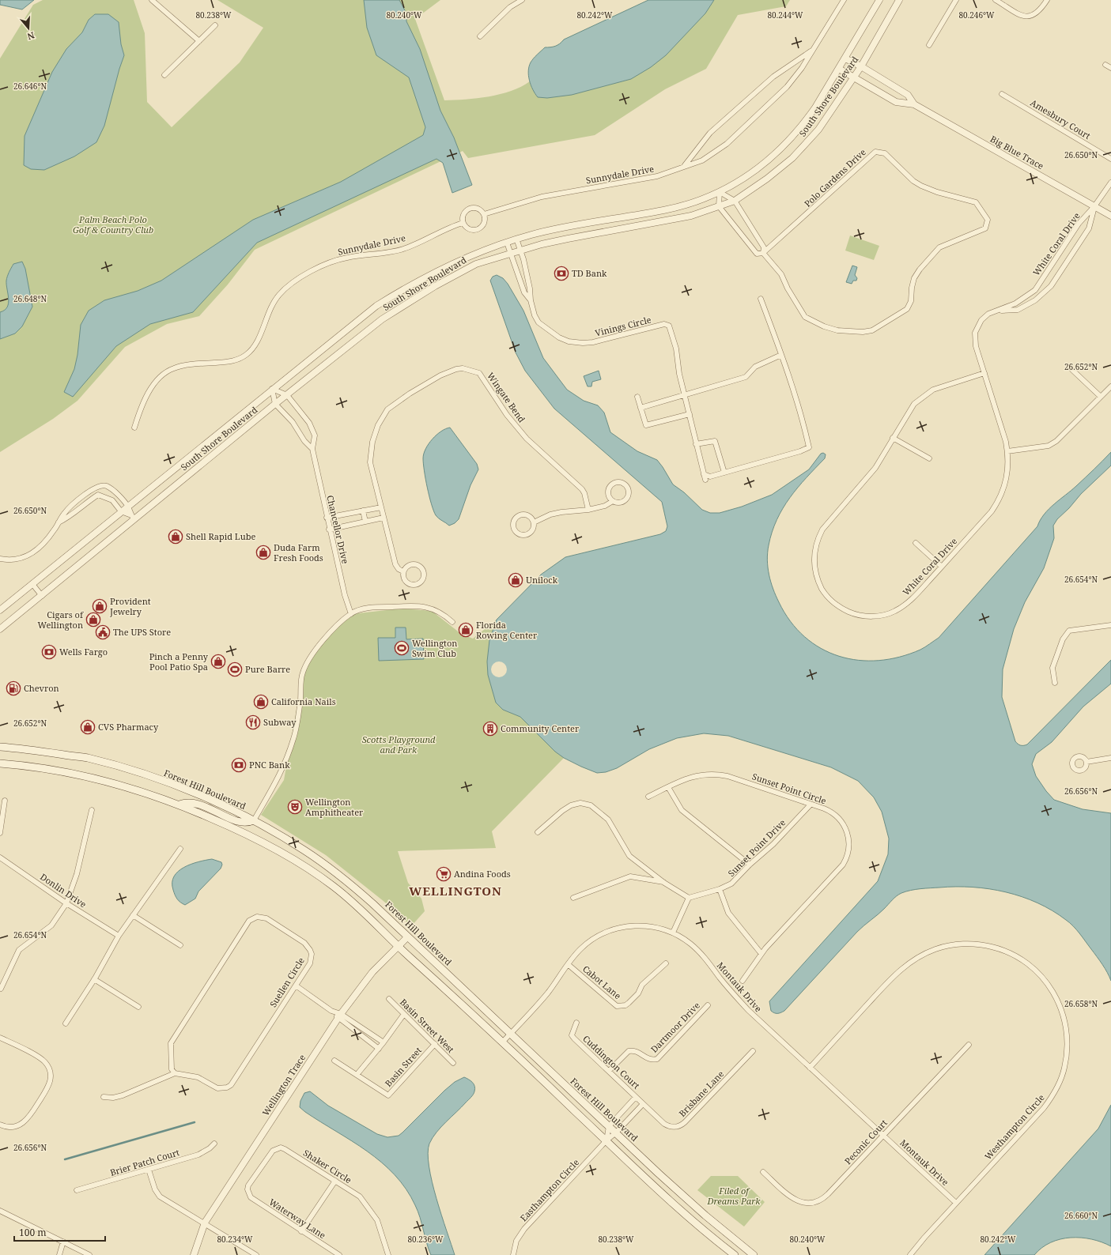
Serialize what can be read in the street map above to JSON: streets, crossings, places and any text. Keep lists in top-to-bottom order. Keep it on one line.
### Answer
{"streets":{"main road":["Forest Hill Boulevard"],"street":["South Shore Boulevard","Amesbury Court","Big Blue Trace","Sunnydale Drive","Polo Gardens Drive","White Coral Drive","Vinings Circle","Wingate Bend","Chancellor Drive","Sunset Point Circle","Sunset Point Drive","Donlin Drive","Suellen Circle","Cabot Lane","Montauk Drive","Basin Street West","Dartmoor Drive","Cuddington Court","Basin Street","Wellington Trace","Brisbane Lane","Westhampton Circle","Peconic Court","Brier Patch Court","Shaker Circle","Easthampton Circle","Waterway Lane"]},"crossings":[["South Shore Boulevard","Big Blue Trace"],["South Shore Boulevard","Polo Gardens Drive"],["South Shore Boulevard","Vinings Circle"],["South Shore Boulevard","Chancellor Drive"],["Big Blue Trace","White Coral Drive"],["Sunset Point Circle","Sunset Point Drive"],["Forest Hill Boulevard","Montauk Drive"],["Forest Hill Boulevard","Wellington Trace"],["Cabot Lane","Montauk Drive"],["Montauk Drive","Westhampton Circle"],["Montauk Drive","Peconic Court"],["Basin Street West","Basin Street"],["Dartmoor Drive","Cuddington Court"],["Cuddington Court","Brisbane Lane"],["Shaker Circle","Waterway Lane"]],"districts":["WELLINGTON"],"parks":["Palm Beach Polo Golf & Country Club","Scotts Playground and Park","Filed of Dreams Park"],"places":{"bank":["TD Bank","Wells Fargo","PNC Bank"],"shop":["Shell Rapid Lube","Duda Farm Fresh Foods","Unilock","Provident Jewelry","Cigars of Wellington","Florida Rowing Center","Pinch a Penny Pool Patio Spa","California Nails","CVS Pharmacy"],"public building":["The UPS Store"],"sports":["Wellington Swim Club","Pure Barre"],"fuel station":["Chevron"],"restaurant":["Subway"],"building":["Community Center"],"theatre":["Wellington Amphitheater"],"supermarket":["Andina Foods"]},"scale_bar":"100 m","north":"bottom","coordinates":["80.238°W","80.240°W","80.242°W","80.244°W","80.246°W","26.646°N","26.650°N","26.648°N","26.652°N","26.654°N","26.656°N","26.658°N","26.660°N","80.234°W","80.236°W"]}
